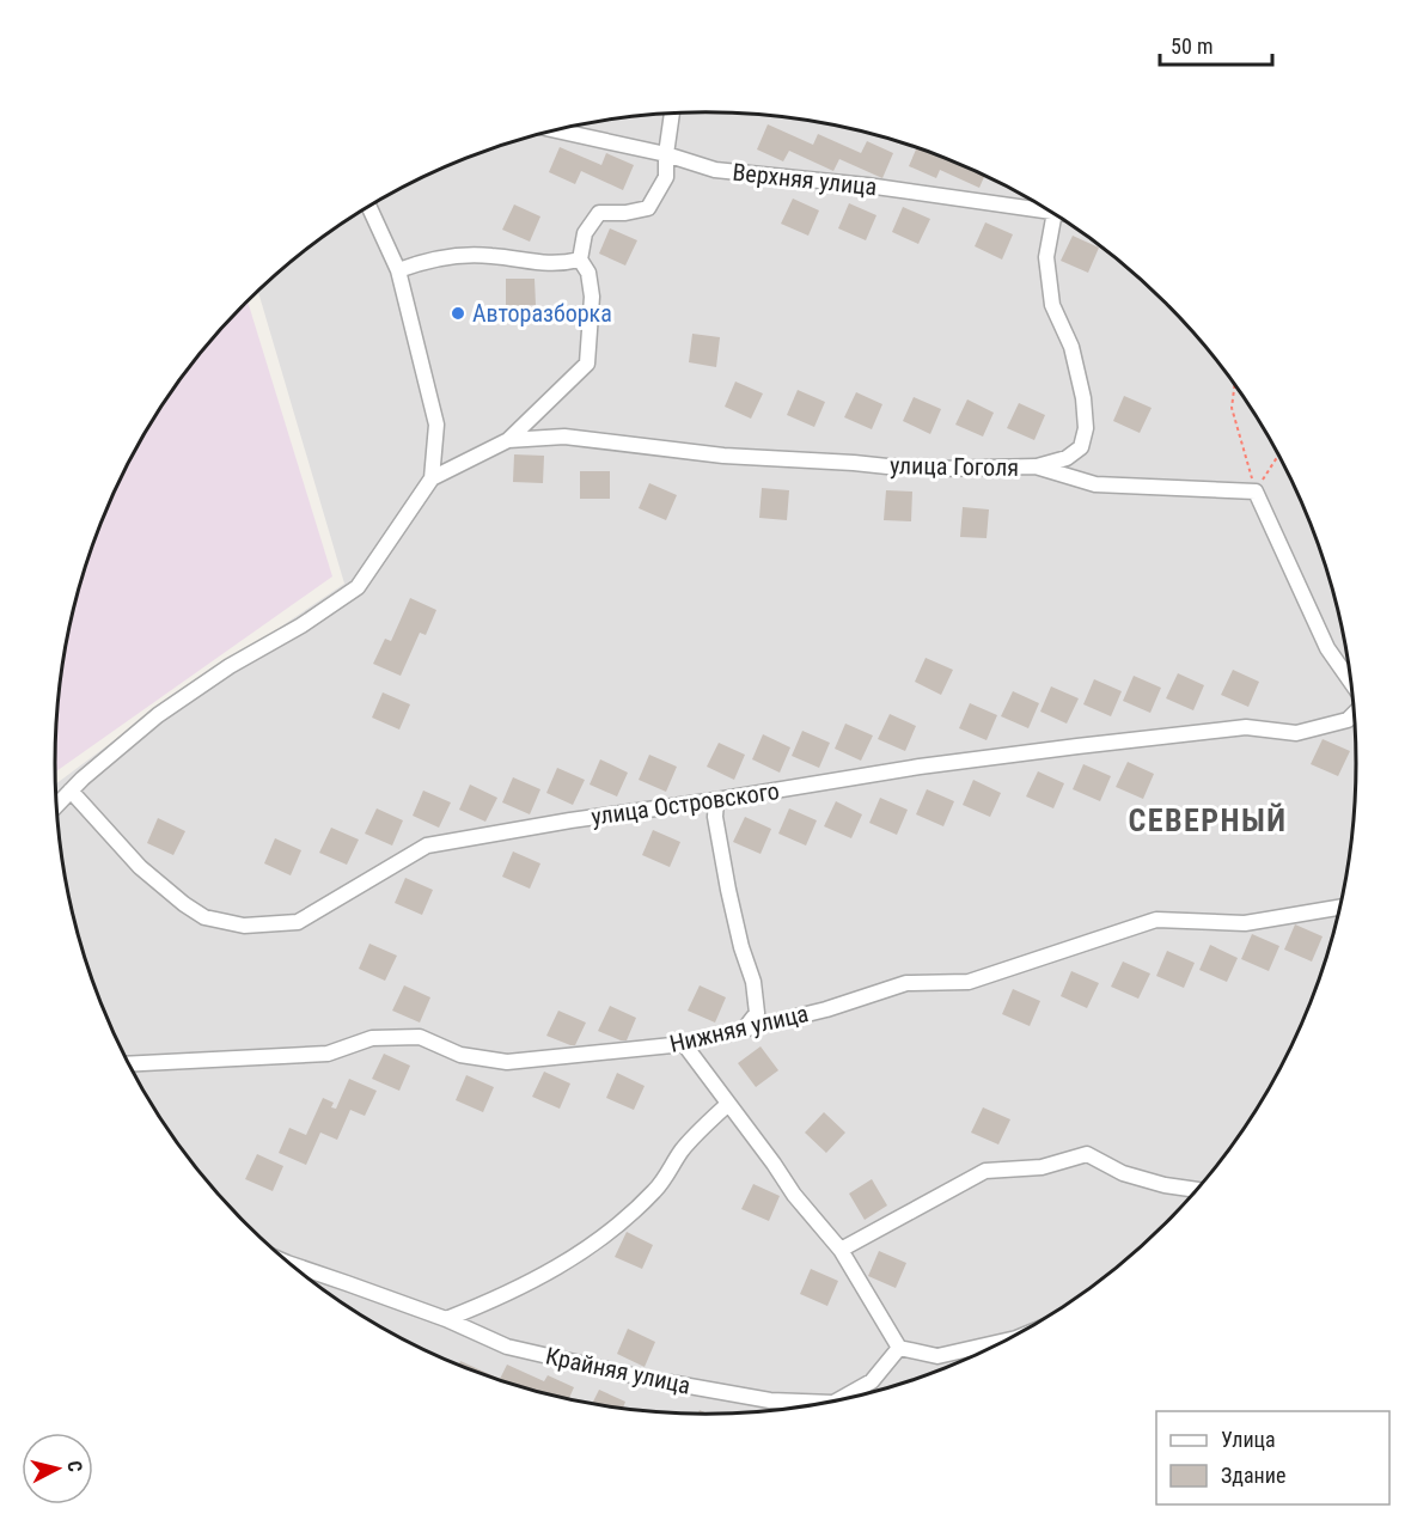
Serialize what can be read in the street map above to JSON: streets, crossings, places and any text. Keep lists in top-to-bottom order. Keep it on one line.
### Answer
{"streets":{"street":["Верхняя улица","улица Гоголя","улица Островского","Нижняя улица","Крайняя улица"]},"districts":["СЕВЕРНЫЙ"],"places":["Авторазборка"],"legend":["Улица","Здание"],"scale_bar":"50 m","north":"right"}
